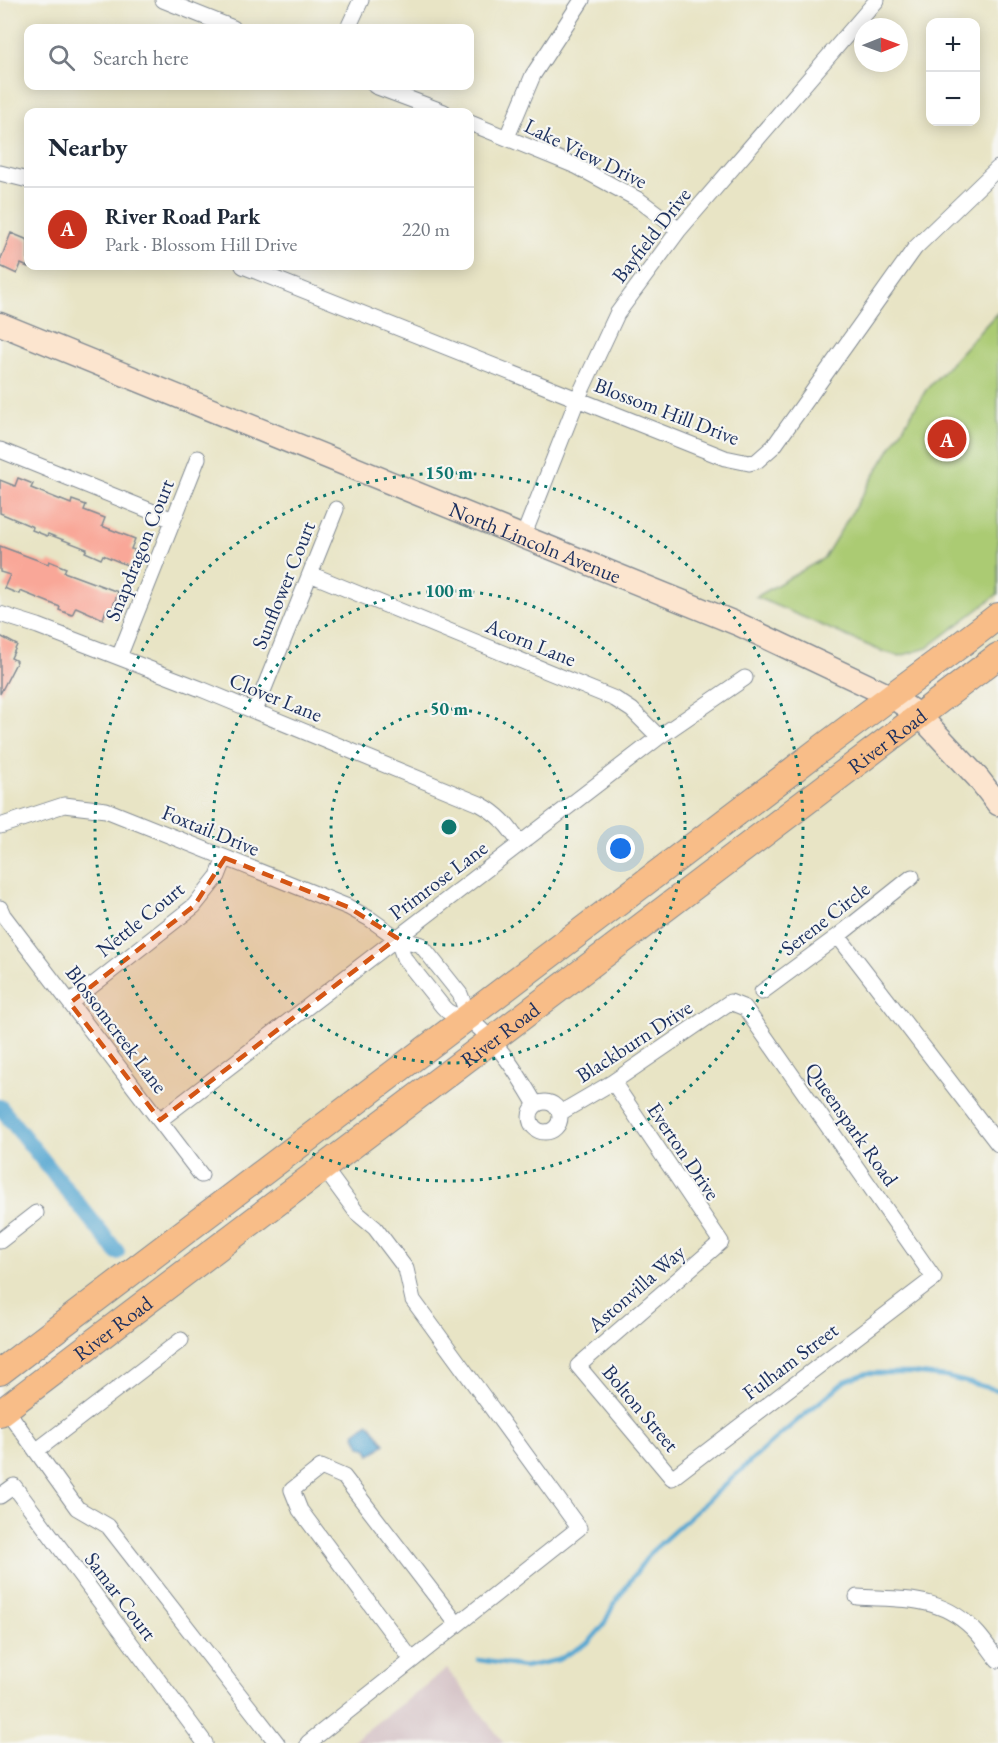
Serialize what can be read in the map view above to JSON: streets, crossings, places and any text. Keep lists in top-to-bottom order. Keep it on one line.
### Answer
{"streets":{"main road":["North Lincoln Avenue","River Road"],"street":["Lake View Drive","Bayfield Drive","Blossom Hill Drive","Snapdragon Court","Sunflower Court","Acorn Lane","Clover Lane","Foxtail Drive","Primrose Lane","Serene Circle","Nettle Court","Blossomcreek Lane","Blackburn Drive","Queenspark Road","Everton Drive","Astonvilla Way","Fulham Street","Bolton Street","Samar Court"]},"crossings":[["Lake View Drive","Bayfield Drive"],["Bayfield Drive","Blossom Hill Drive"],["Bayfield Drive","North Lincoln Avenue"],["North Lincoln Avenue","River Road"],["Snapdragon Court","Clover Lane"],["Sunflower Court","Acorn Lane"],["Sunflower Court","Clover Lane"],["Acorn Lane","Primrose Lane"],["Clover Lane","Primrose Lane"],["River Road","Foxtail Drive"],["Foxtail Drive","Primrose Lane"],["Foxtail Drive","Nettle Court"],["Primrose Lane","Blossomcreek Lane"],["Nettle Court","Blossomcreek Lane"],["Blackburn Drive","Queenspark Road"],["Blackburn Drive","Everton Drive"],["Queenspark Road","Fulham Street"],["Everton Drive","Astonvilla Way"],["Astonvilla Way","Bolton Street"],["Fulham Street","Bolton Street"]],"north":"right","page":{"map_buttons":["+","−"],"search":"Search here","heading":"Nearby","list":[{"mark":"A","name":"River Road Park","note":"Park · Blossom Hill Drive","value":"220 m"}],"pins":"A"},"rings":["150 m","100 m","50 m"]}
